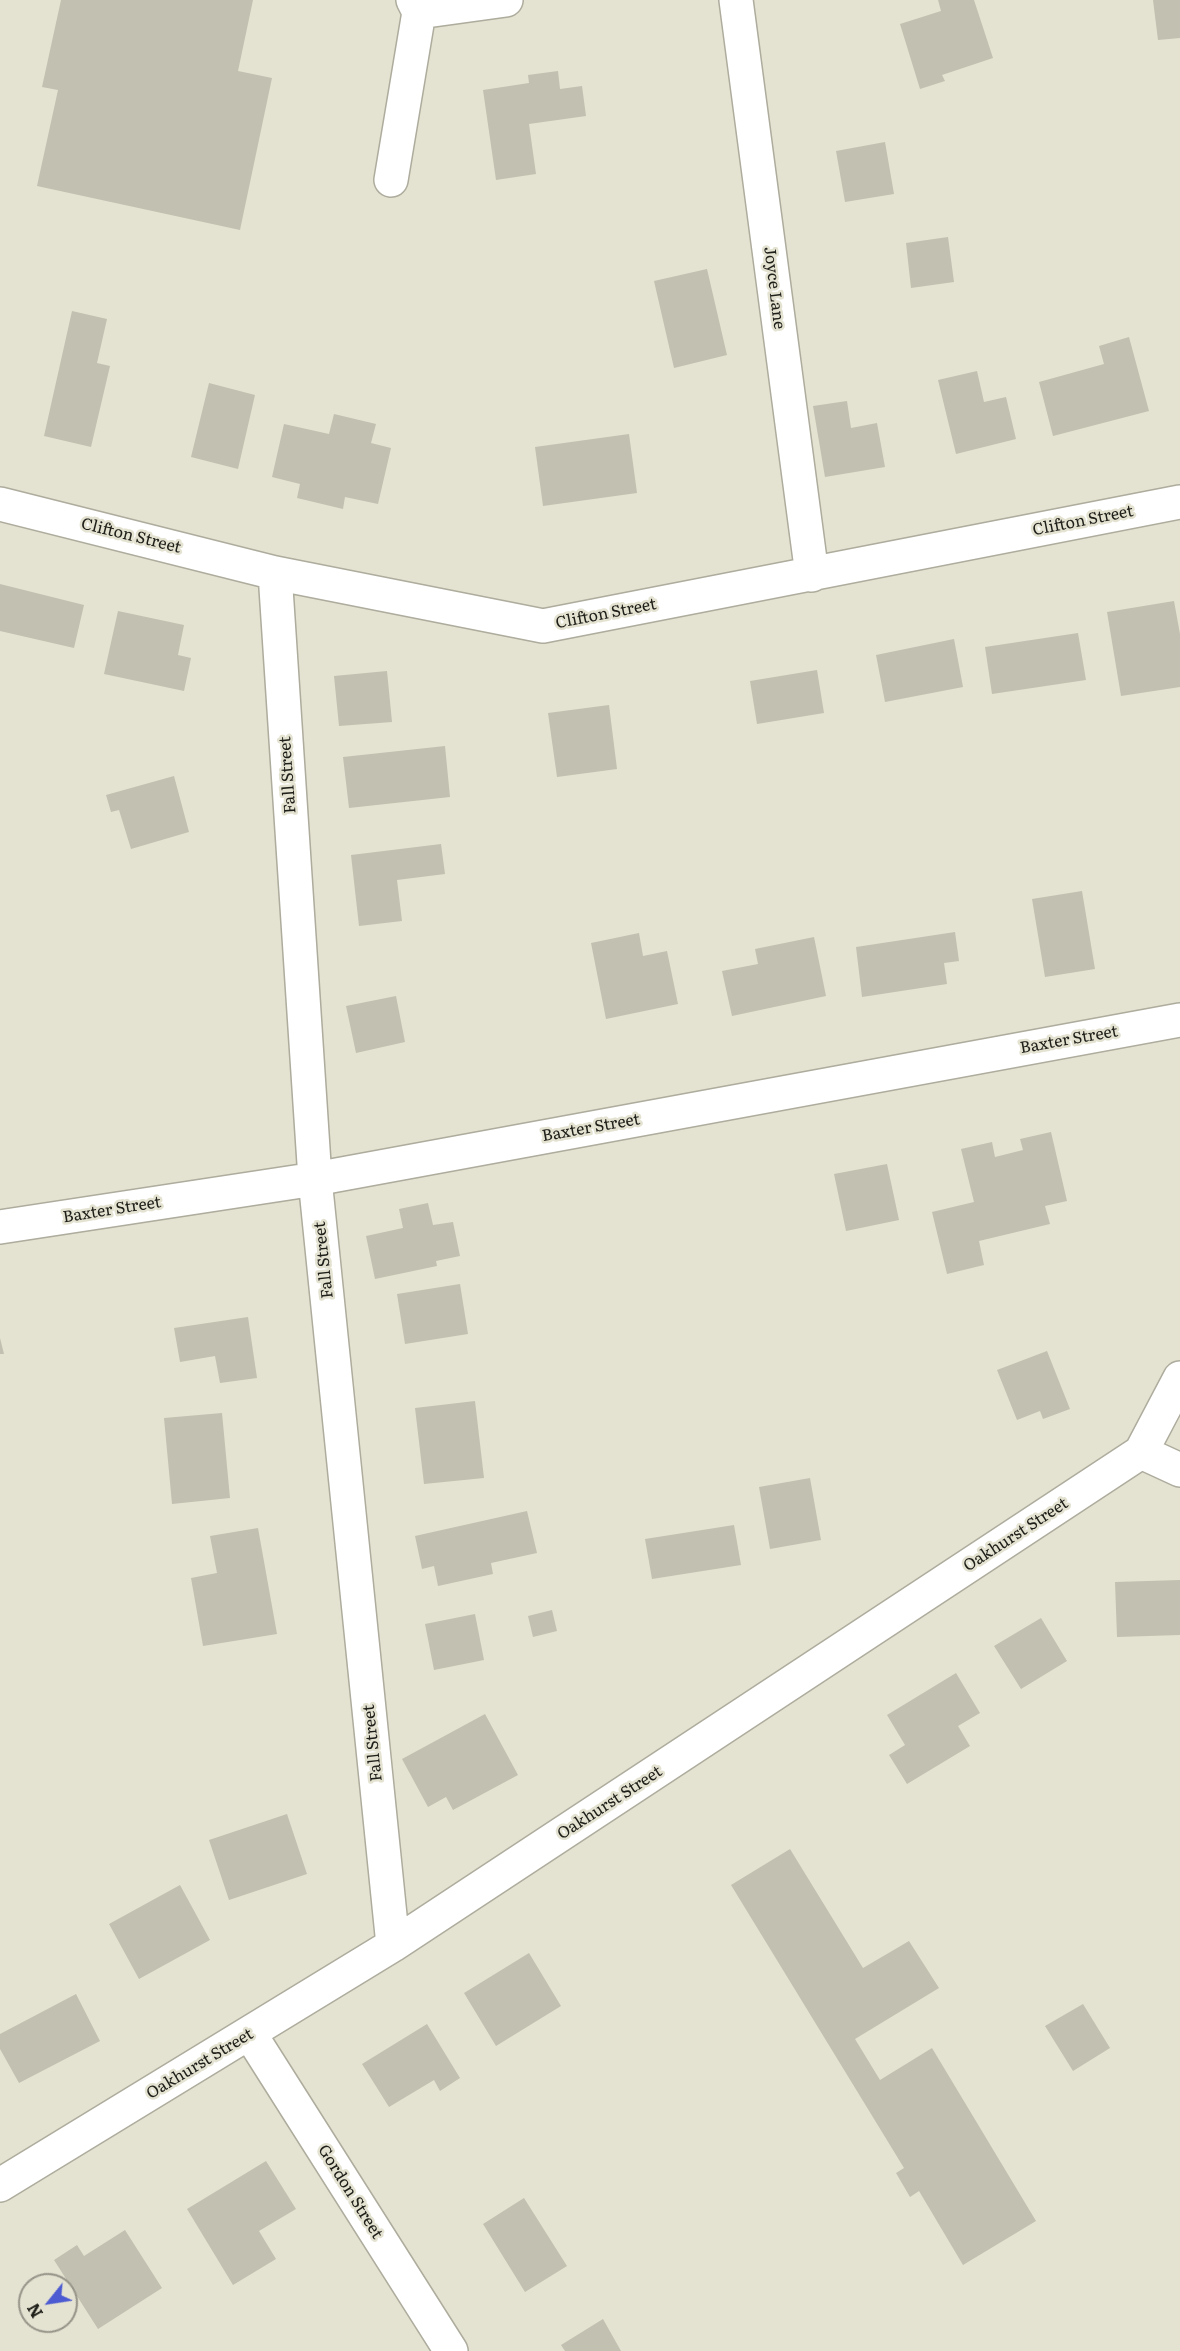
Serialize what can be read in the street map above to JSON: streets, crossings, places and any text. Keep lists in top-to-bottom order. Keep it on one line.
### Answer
{"streets":{"street":["Joyce Lane","Clifton Street","Fall Street","Baxter Street","Oakhurst Street","Gordon Street"]},"crossings":[["Joyce Lane","Clifton Street"],["Clifton Street","Fall Street"],["Fall Street","Baxter Street"],["Fall Street","Oakhurst Street"],["Oakhurst Street","Gordon Street"]],"north":"bottom left"}
